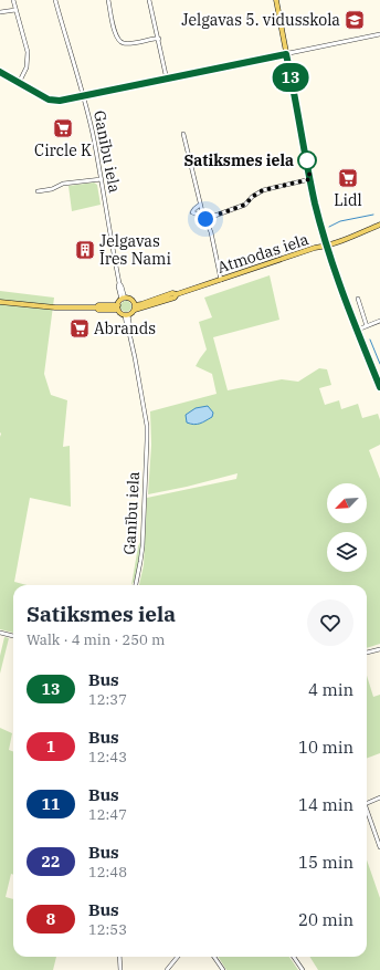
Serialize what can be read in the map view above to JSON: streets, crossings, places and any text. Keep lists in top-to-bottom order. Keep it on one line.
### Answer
{"streets":{"main road":["Atmodas iela"],"street":["Ganību iela"]},"crossings":[["Ganību iela","Atmodas iela"]],"places":{"school or university":["Jelgavas 5. vidusskola"],"supermarket":["Circle K","Lidl","Abrands"],"other":["Satiksmes iela"],"building":["Jelgavas Īres Nami"]},"lines":["bus line 13"],"north":"bottom left","page":{"on_map":"13","heading":["Satiksmes iela","Walk · 4 min · 250 m"],"list":[{"mark":"13","name":"Bus","note":"12:37","value":"4 min"},{"mark":"1","name":"Bus","note":"12:43","value":"10 min"},{"mark":"11","name":"Bus","note":"12:47","value":"14 min"},{"mark":"22","name":"Bus","note":"12:48","value":"15 min"},{"mark":"8","name":"Bus","note":"12:53","value":"20 min"}]}}
